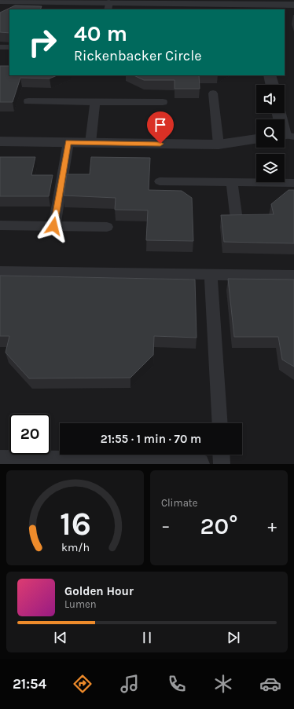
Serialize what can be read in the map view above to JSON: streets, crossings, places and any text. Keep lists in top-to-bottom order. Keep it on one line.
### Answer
{"page":{"turn":["40 m","Rickenbacker Circle"],"limit":"20","trip":"21:55 · 1 min · 70 m","tile":"Climate","heat":["−","20°","+"],"song":["Golden Hour","Lumen"],"tabs":"21:54","gauge":["16","km/h"]}}
